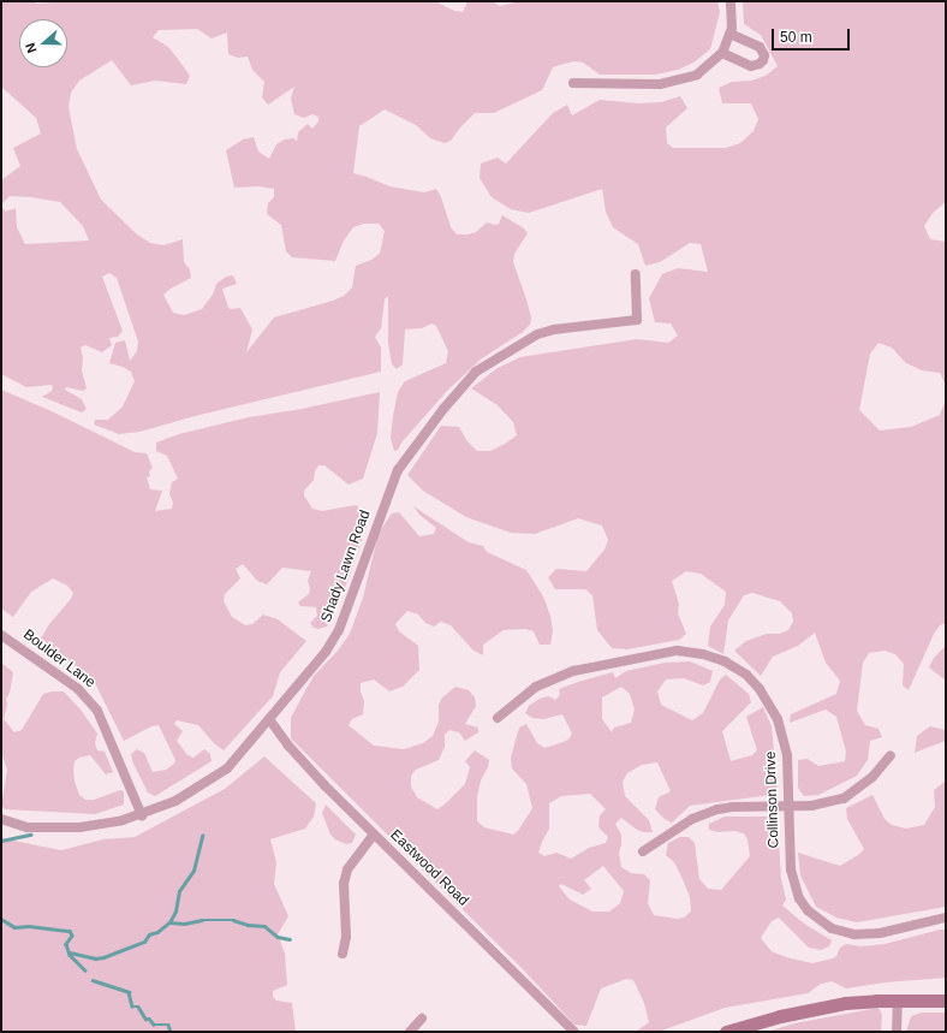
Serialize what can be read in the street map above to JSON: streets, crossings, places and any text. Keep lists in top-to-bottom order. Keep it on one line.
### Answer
{"streets":{"street":["Shady Lawn Road","Boulder Lane","Collinson Drive","Eastwood Road"]},"crossings":[["Shady Lawn Road","Boulder Lane"],["Shady Lawn Road","Eastwood Road"]],"scale_bar":"50 m","north":"left"}
